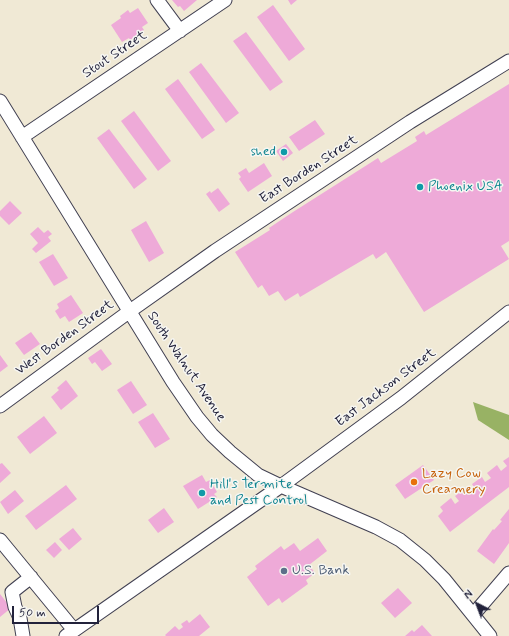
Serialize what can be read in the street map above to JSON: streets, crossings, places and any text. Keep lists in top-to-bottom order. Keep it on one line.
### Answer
{"streets":{"street":["Stout Street","East Borden Street","West Borden Street","South Walnut Avenue","East Jackson Street"]},"crossings":[["Stout Street","South Walnut Avenue"],["East Borden Street","West Borden Street"],["East Borden Street","South Walnut Avenue"],["West Borden Street","South Walnut Avenue"],["South Walnut Avenue","East Jackson Street"]],"places":["shed","Phoenix USA","Lazy Cow Creamery","Hill's Termite and Pest Control","U.S. Bank"],"scale_bar":"50 m","north":"top left"}
